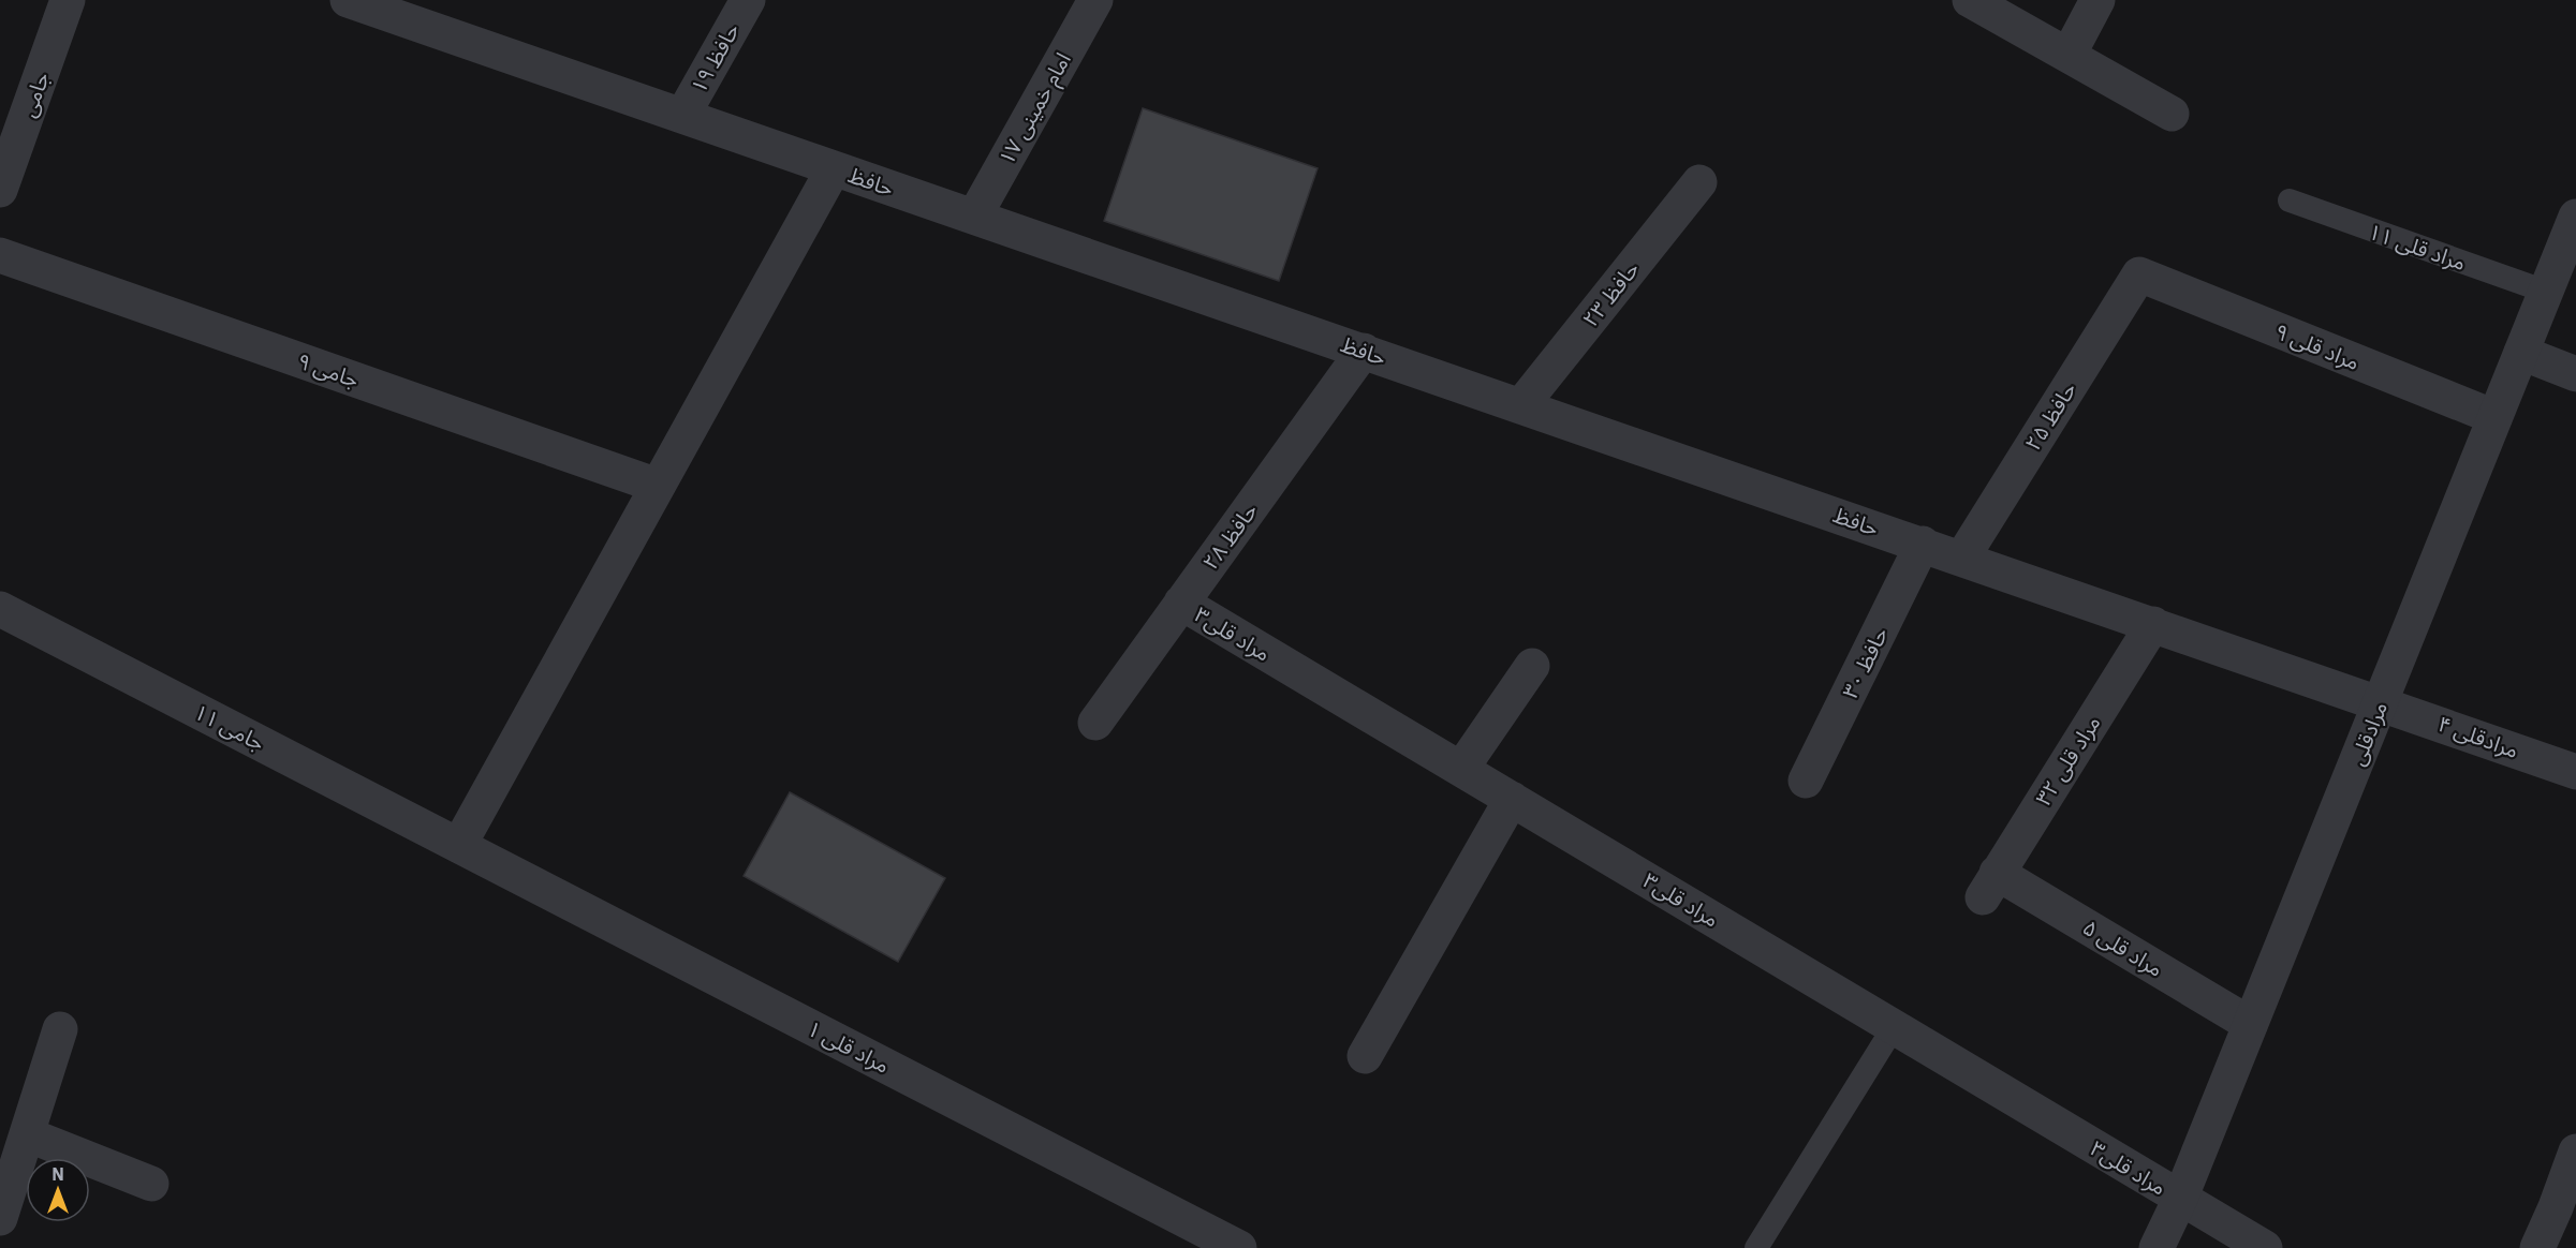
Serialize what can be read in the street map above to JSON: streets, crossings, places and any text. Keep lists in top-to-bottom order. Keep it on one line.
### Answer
{"streets":{"street":["حافظ ۱۹","جامی","امام خمینی ۱۷","حافظ","حافظ ۲۳","مراد قلی ۹","جامی ۹","حافظ ۲۵","حافظ ۲۸","مراد قلی۳","حافظ ۳۰","جامی ۱۱","مرادقلی","مرادقلی ۴","مراد قلی ۳۲","مراد قلی ۵","مراد قلی ۱"],"lane":["مراد قلی ۱۱"]},"crossings":[["حافظ ۱۹","حافظ"],["امام خمینی ۱۷","حافظ"],["حافظ","حافظ ۲۳"],["حافظ","حافظ ۲۵"],["حافظ","حافظ ۲۸"],["حافظ","حافظ ۳۰"],["حافظ","مرادقلی"],["حافظ","مرادقلی ۴"],["حافظ","مراد قلی ۳۲"],["مراد قلی ۱۱","مرادقلی"],["مراد قلی ۹","حافظ ۲۵"],["مراد قلی ۹","مرادقلی"],["حافظ ۲۸","مراد قلی۳"],["مراد قلی۳","مرادقلی"],["جامی ۱۱","مراد قلی ۱"],["مرادقلی","مرادقلی ۴"],["مرادقلی","مراد قلی ۵"],["مراد قلی ۳۲","مراد قلی ۵"]],"north":"top"}
